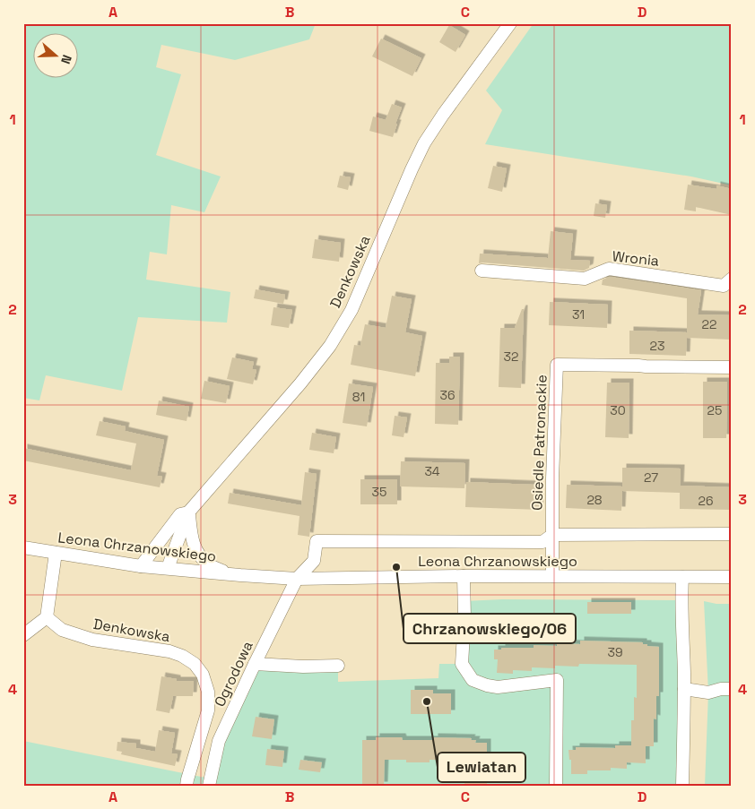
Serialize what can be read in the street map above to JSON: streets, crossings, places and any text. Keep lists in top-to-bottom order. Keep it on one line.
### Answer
{"streets":{"street":["Wronia","Denkowska","Osiedle Patronackie","Leona Chrzanowskiego","Ogrodowa"]},"crossings":[["Denkowska","Leona Chrzanowskiego"],["Osiedle Patronackie","Leona Chrzanowskiego"],["Osiedle Patronackie","Ogrodowa"],["Leona Chrzanowskiego","Ogrodowa"]],"places":["Chrzanowskiego/06","Lewiatan"],"house_numbers":["31","22","23","32","36","81","30","25","34","27","35","28","26","39"],"north":"right","grid":{"columns":["A","B","C","D"],"rows":["1","2","3","4"]}}
